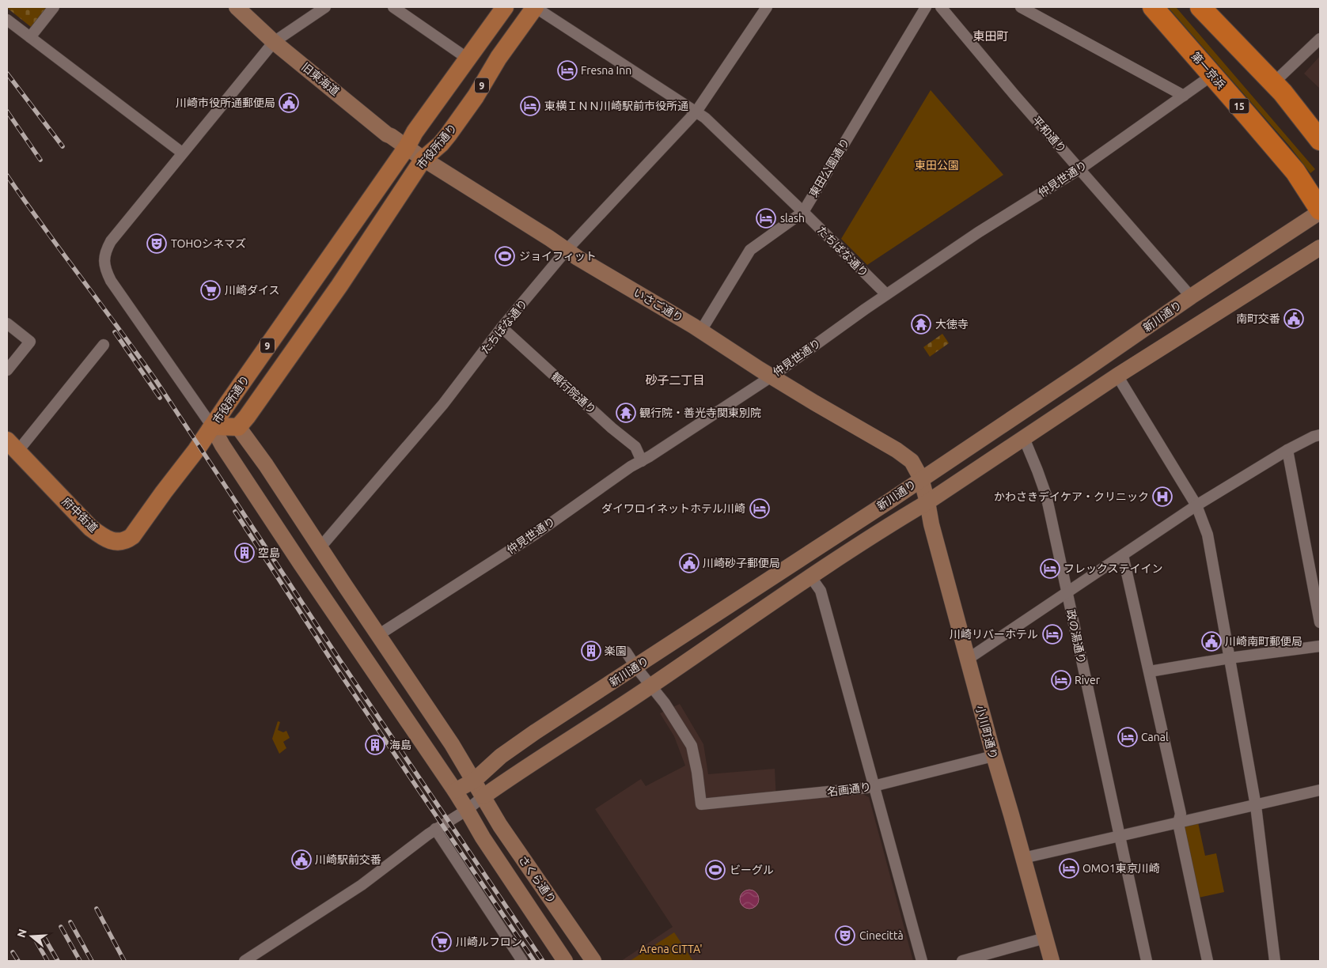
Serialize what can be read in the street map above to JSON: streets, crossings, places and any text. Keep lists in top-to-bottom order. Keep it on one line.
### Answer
{"streets":{"highway":["第一京浜","15"],"main road":["9","市役所通り","府中街道"],"street":["旧東海道","平和通り","東田公園通り","仲見世通り","たちばな通り","いさご通り","新川通り","観行院通り","政の湯通り","小川町通り","名画通り","さくら通り"]},"crossings":[["第一京浜","仲見世通り"],["第一京浜","新川通り"],["旧東海道","市役所通り"],["旧東海道","いさご通り"],["平和通り","仲見世通り"],["平和通り","新川通り"],["市役所通り","たちばな通り"],["市役所通り","いさご通り"],["市役所通り","府中街道"],["市役所通り","さくら通り"],["東田公園通り","たちばな通り"],["東田公園通り","いさご通り"],["仲見世通り","たちばな通り"],["仲見世通り","いさご通り"],["仲見世通り","観行院通り"],["仲見世通り","さくら通り"],["たちばな通り","いさご通り"],["たちばな通り","観行院通り"],["たちばな通り","さくら通り"],["いさご通り","小川町通り"],["新川通り","政の湯通り"],["新川通り","小川町通り"],["新川通り","名画通り"],["新川通り","さくら通り"],["府中街道","さくら通り"],["小川町通り","名画通り"]],"districts":["東田町","砂子二丁目"],"parks":["東田公園","Arena CITTA'"],"places":{"hotel":["Fresna Inn","東横ＩＮＮ川崎駅前市役所通","slash","ダイワロイネットホテル川崎","フレックステイイン","川崎リバーホテル","River","Canal","OMO1東京川崎"],"public building":["川崎市役所通郵便局","南町交番","川崎砂子郵便局","川崎南町郵便局","川崎駅前交番"],"theatre":["TOHOシネマズ","Cinecittà"],"sports":["ジョイフィット","ビーグル"],"supermarket":["川崎ダイス","川崎ルフロン"],"temple":["大徳寺","観行院・善光寺関東別院"],"hospital":["かわさきデイケア・クリニック"],"building":["空島","楽園","海島"]},"north":"left"}
